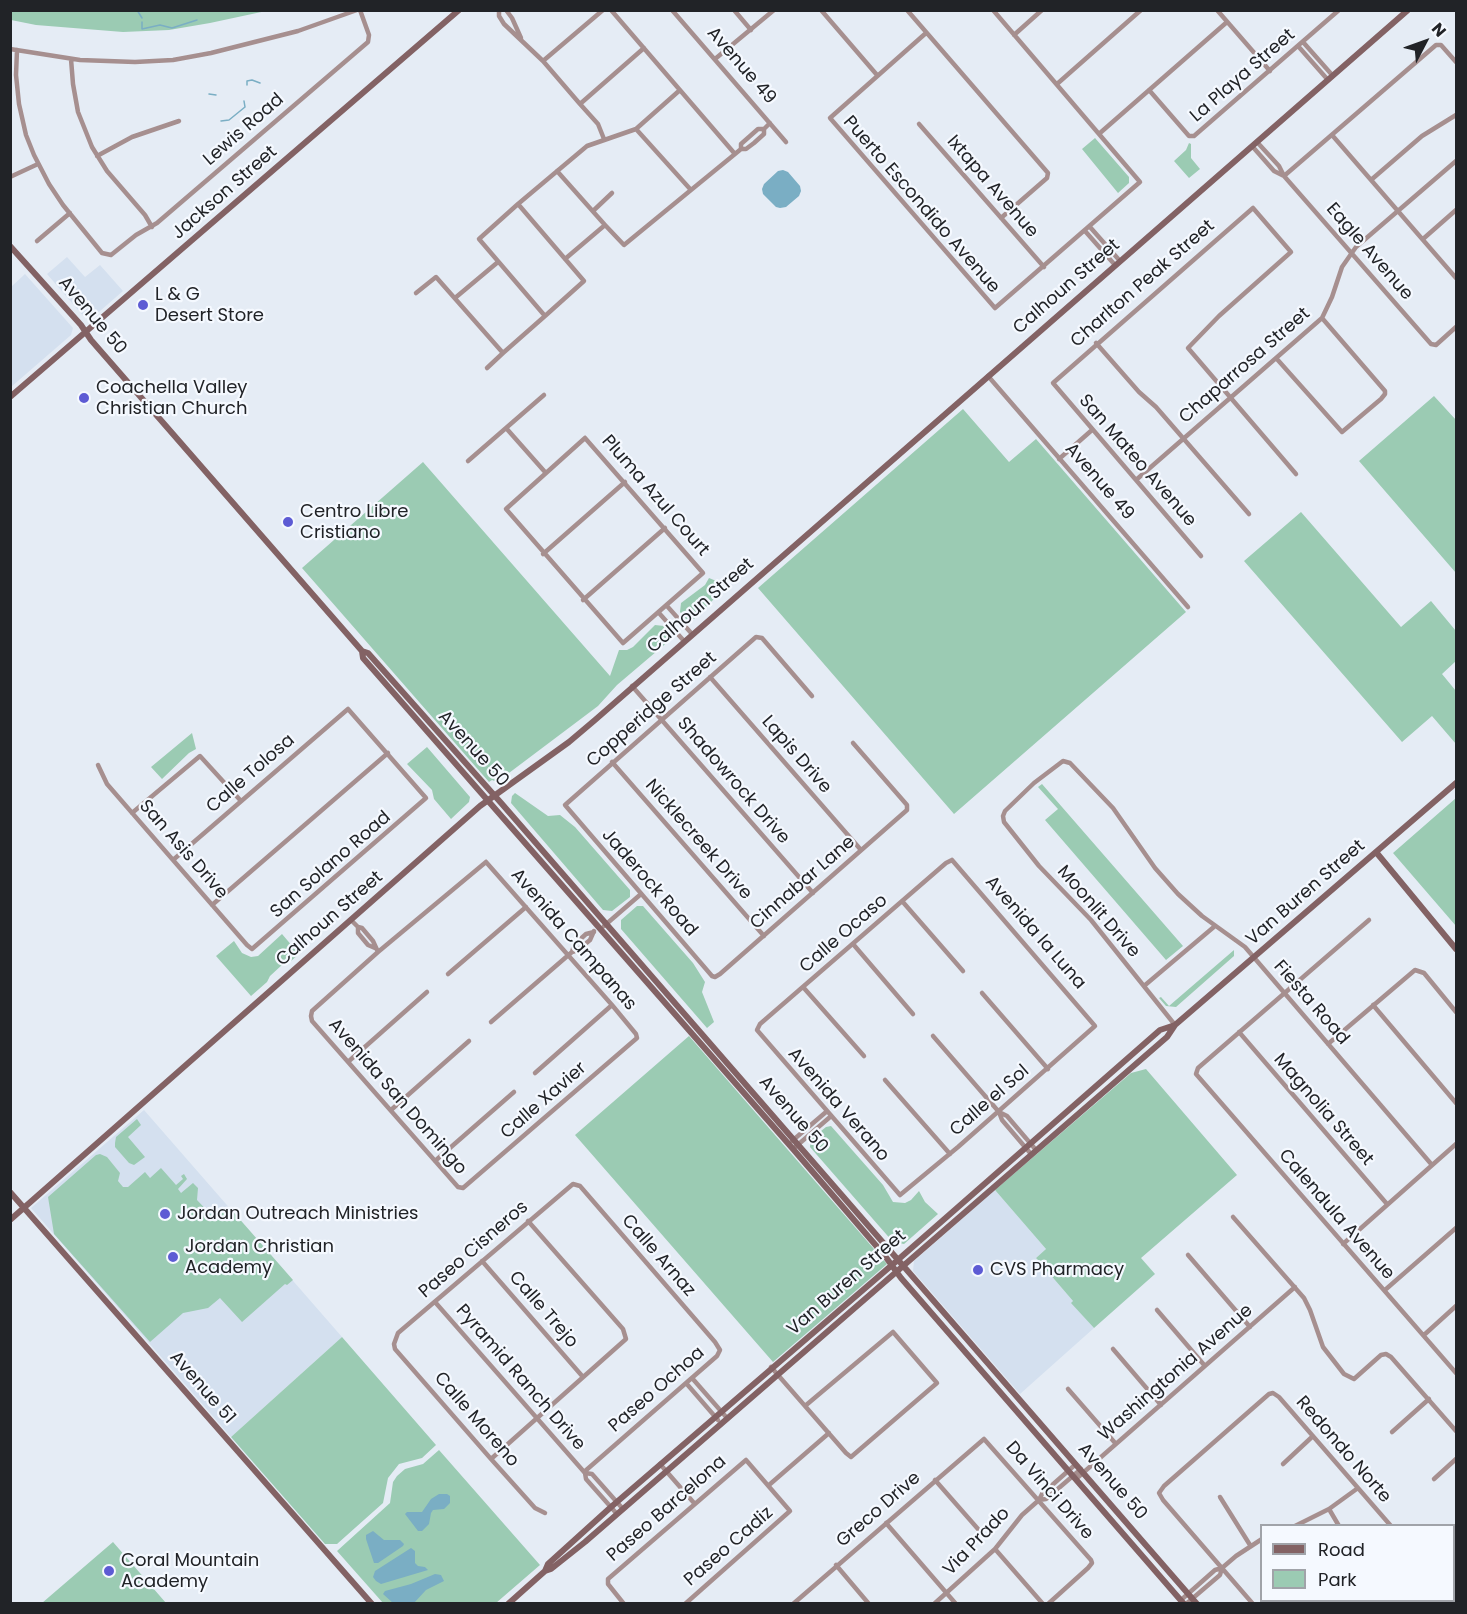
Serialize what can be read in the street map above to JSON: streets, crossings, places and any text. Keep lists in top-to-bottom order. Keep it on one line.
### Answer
{"streets":{"street":["Avenue 49","La Playa Street","Lewis Road","Ixtapa Avenue","Jackson Street","Puerto Escondido Avenue","Eagle Avenue","Charlton Peak Street","Calhoun Street","Avenue 50","Chaparrosa Street","San Mateo Avenue","Pluma Azul Court","Copperidge Street","Lapis Drive","Calle Tolosa","Shadowrock Drive","Nicklecreek Drive","San Asis Drive","San Solano Road","Jaderock Road","Cinnabar Lane","Van Buren Street","Moonlit Drive","Avenida la Luna","Calle Ocaso","Avenida Campanas","Fiesta Road","Avenida San Domingo","Calle Xavier","Calle el Sol","Avenida Verano","Magnolia Street","Calendula Avenue","Paseo Cisneros","Calle Arnaz","Calle Trejo","Washingtonia Avenue","Pyramid Ranch Drive","Avenue 51","Paseo Ochoa","Calle Moreno","Redondo Norte","Da Vinci Drive","Paseo Barcelona","Greco Drive","Via Prado","Paseo Cadiz"]},"crossings":[["Avenue 49","Calhoun Street"],["Ixtapa Avenue","Puerto Escondido Avenue"],["Jackson Street","Avenue 50"],["Eagle Avenue","Calhoun Street"],["Eagle Avenue","Chaparrosa Street"],["Charlton Peak Street","Chaparrosa Street"],["Charlton Peak Street","San Mateo Avenue"],["Calhoun Street","Avenue 50"],["Calhoun Street","Shadowrock Drive"],["Calhoun Street","Avenue 51"],["Avenue 50","Van Buren Street"],["Avenue 50","Washingtonia Avenue"],["Avenue 50","Via Prado"],["Chaparrosa Street","San Mateo Avenue"],["Copperidge Street","Lapis Drive"],["Copperidge Street","Shadowrock Drive"],["Copperidge Street","Nicklecreek Drive"],["Copperidge Street","Jaderock Road"],["Lapis Drive","Cinnabar Lane"],["Calle Tolosa","San Asis Drive"],["Calle Tolosa","San Solano Road"],["Shadowrock Drive","Cinnabar Lane"],["Nicklecreek Drive","Cinnabar Lane"],["San Asis Drive","San Solano Road"],["Jaderock Road","Cinnabar Lane"],["Van Buren Street","Moonlit Drive"],["Van Buren Street","Fiesta Road"],["Van Buren Street","Pyramid Ranch Drive"],["Moonlit Drive","Fiesta Road"],["Avenida la Luna","Calle Ocaso"],["Avenida la Luna","Calle el Sol"],["Calle Ocaso","Avenida Verano"],["Avenida Campanas","Avenida San Domingo"],["Avenida Campanas","Calle Xavier"],["Avenida San Domingo","Calle Xavier"],["Calle el Sol","Avenida Verano"],["Magnolia Street","Calendula Avenue"],["Paseo Cisneros","Calle Arnaz"],["Paseo Cisneros","Calle Trejo"],["Paseo Cisneros","Pyramid Ranch Drive"],["Paseo Cisneros","Calle Moreno"],["Calle Arnaz","Paseo Ochoa"],["Washingtonia Avenue","Via Prado"],["Pyramid Ranch Drive","Paseo Ochoa"],["Da Vinci Drive","Greco Drive"],["Da Vinci Drive","Via Prado"],["Paseo Barcelona","Paseo Cadiz"]],"places":["L & G Desert Store","Coachella Valley Christian Church","Centro Libre Cristiano","Jordan Outreach Ministries","Jordan Christian Academy","CVS Pharmacy","Coral Mountain Academy"],"legend":["Road","Park"],"north":"top right"}
